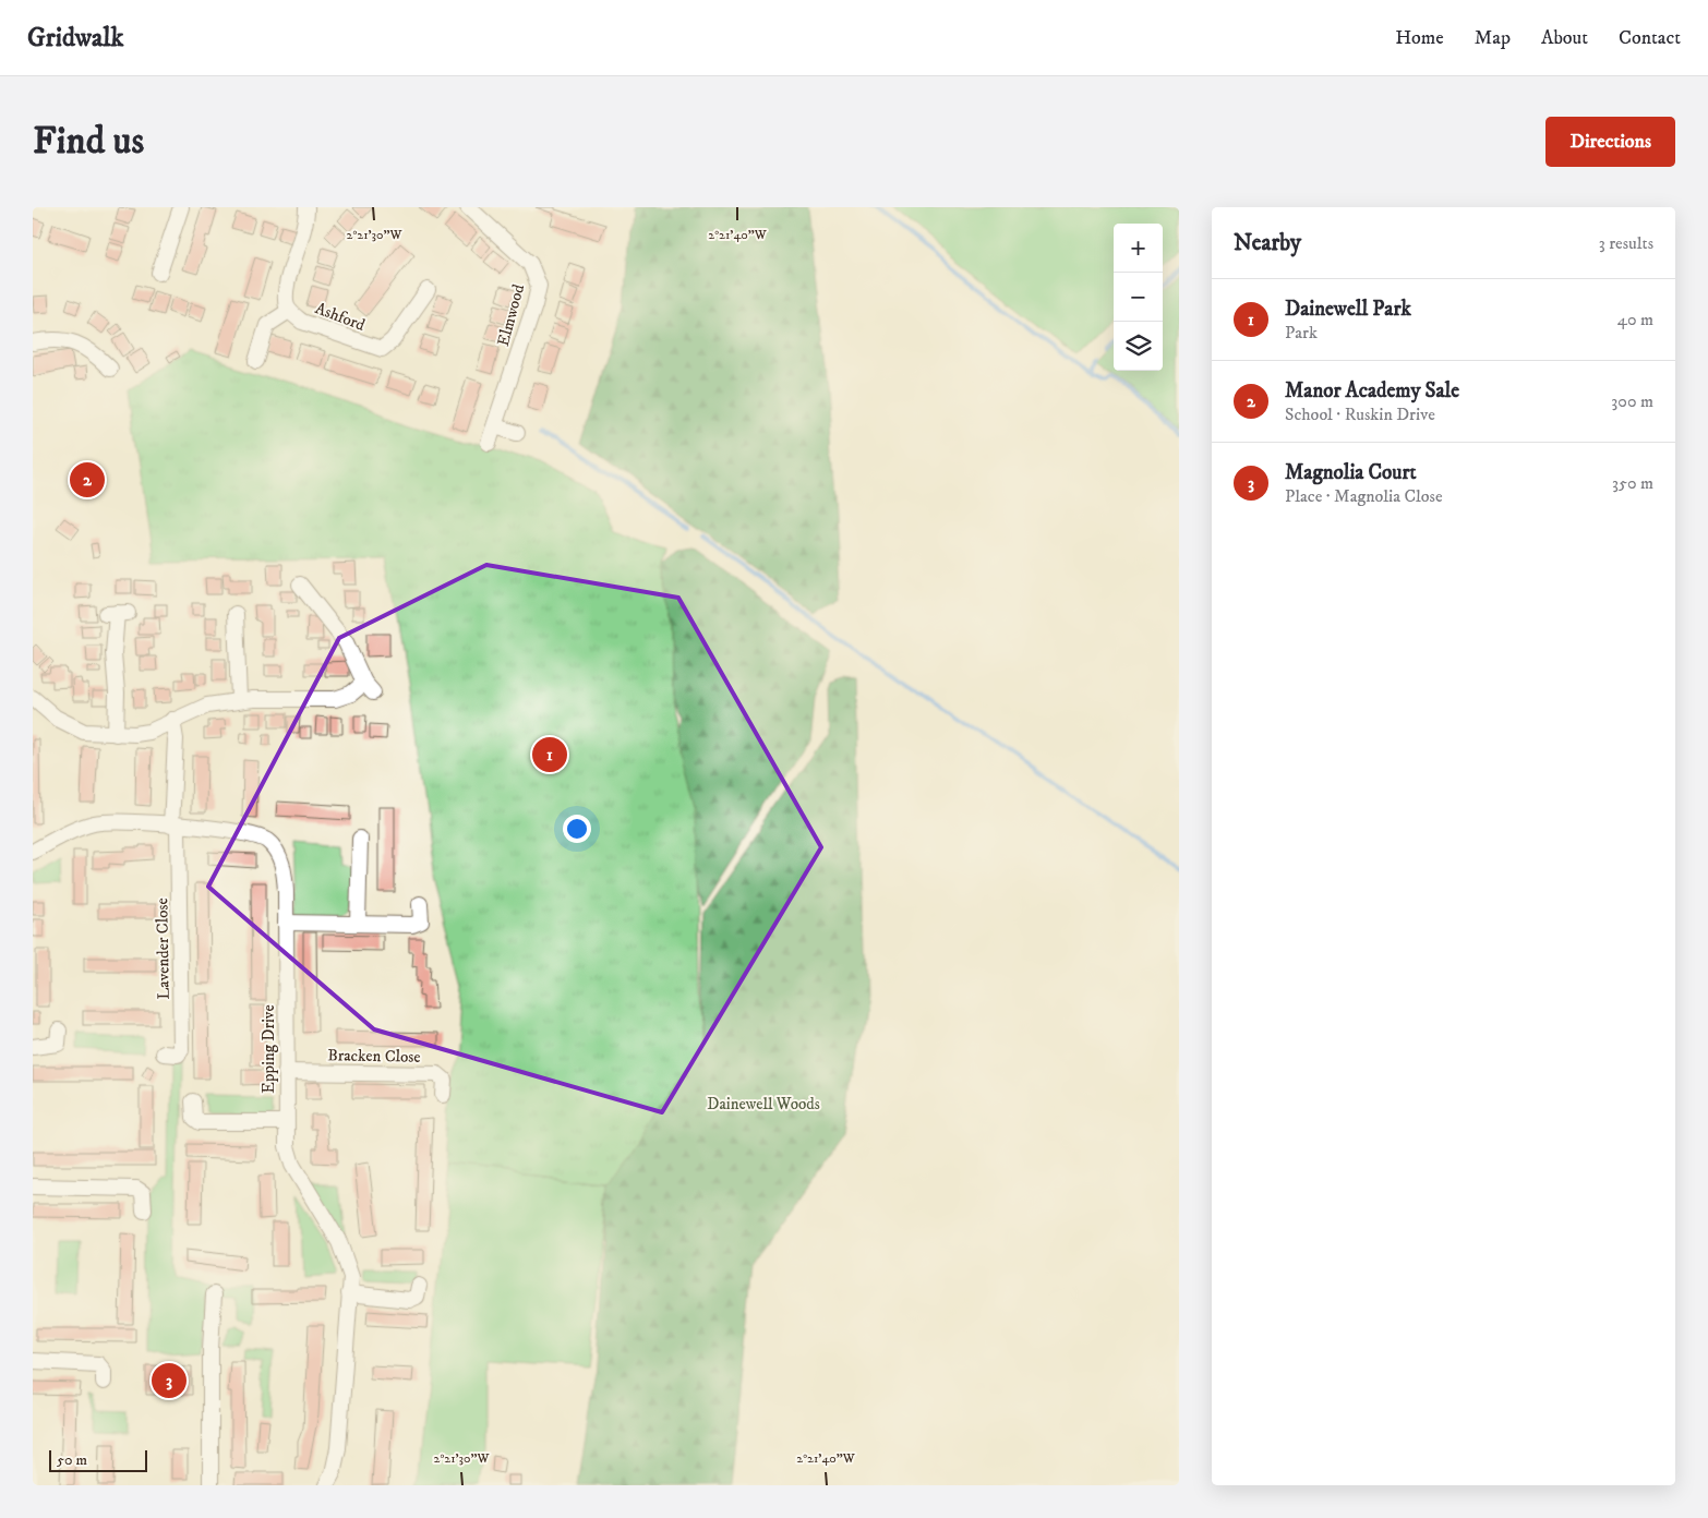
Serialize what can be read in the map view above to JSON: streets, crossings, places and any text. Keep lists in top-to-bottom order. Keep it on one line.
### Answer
{"streets":{"street":["Elmwood","Ashford","Lavender Close","Epping Drive","Bracken Close"]},"crossings":[["Lavender Close","Epping Drive"],["Epping Drive","Bracken Close"]],"parks":["Dainewell Woods"],"scale_bar":"50 m","page":{"header":"Gridwalk","nav":["Home","Map","About","Contact"],"buttons":"Directions","title":"Find us","heading":["Nearby","3 results"],"map_buttons":["+","−"],"list":[{"mark":"1","name":"Dainewell Park","note":"Park","value":"40 m"},{"mark":"2","name":"Manor Academy Sale","note":"School · Ruskin Drive","value":"300 m"},{"mark":"3","name":"Magnolia Court","note":"Place · Magnolia Close","value":"350 m"}],"pins":["2","1","3"],"scale":"50 m"},"coordinates":["2°21'30\"W","2°21'40\"W"]}
